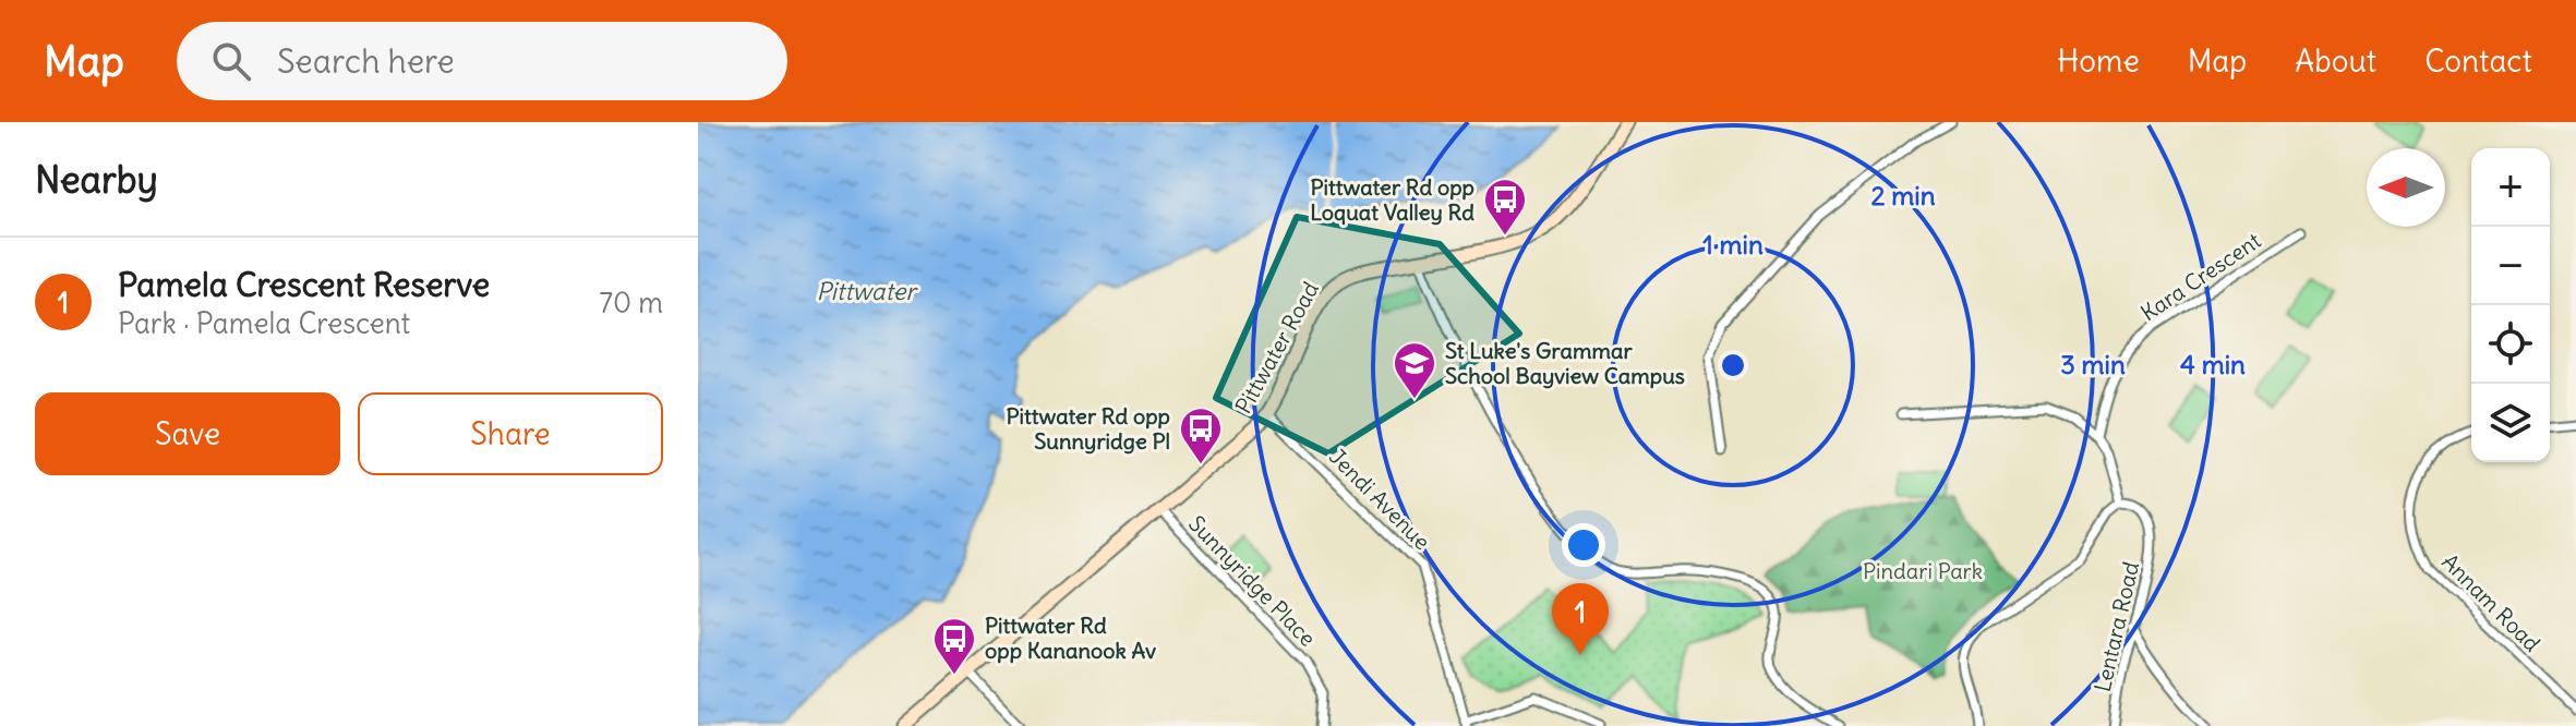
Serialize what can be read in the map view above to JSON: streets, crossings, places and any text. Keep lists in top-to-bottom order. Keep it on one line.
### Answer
{"streets":{"main road":["Pittwater Road"],"street":["Kara Crescent","Jendi Avenue","Sunnyridge Place","Annam Road","Lentara Road"]},"crossings":[["Pittwater Road","Jendi Avenue"],["Pittwater Road","Sunnyridge Place"]],"water":["Pittwater"],"parks":["Pindari Park"],"places":{"bus stop":["Pittwater Rd opp Loquat Valley Rd","Pittwater Rd opp Sunnyridge Pl","Pittwater Rd opp Kananook Av"],"school or university":["St Luke's Grammar School Bayview Campus"]},"north":"left","page":{"header":"Map","search":"Search here","nav":["Home","Map","About","Contact"],"heading":"Nearby","map_buttons":["+","−"],"list":[{"mark":"1","name":"Pamela Crescent Reserve","note":"Park · Pamela Crescent","value":"70 m"}],"buttons":["Save","Share"],"pins":"1"},"rings":["2 min","1 min","3 min","4 min"]}
